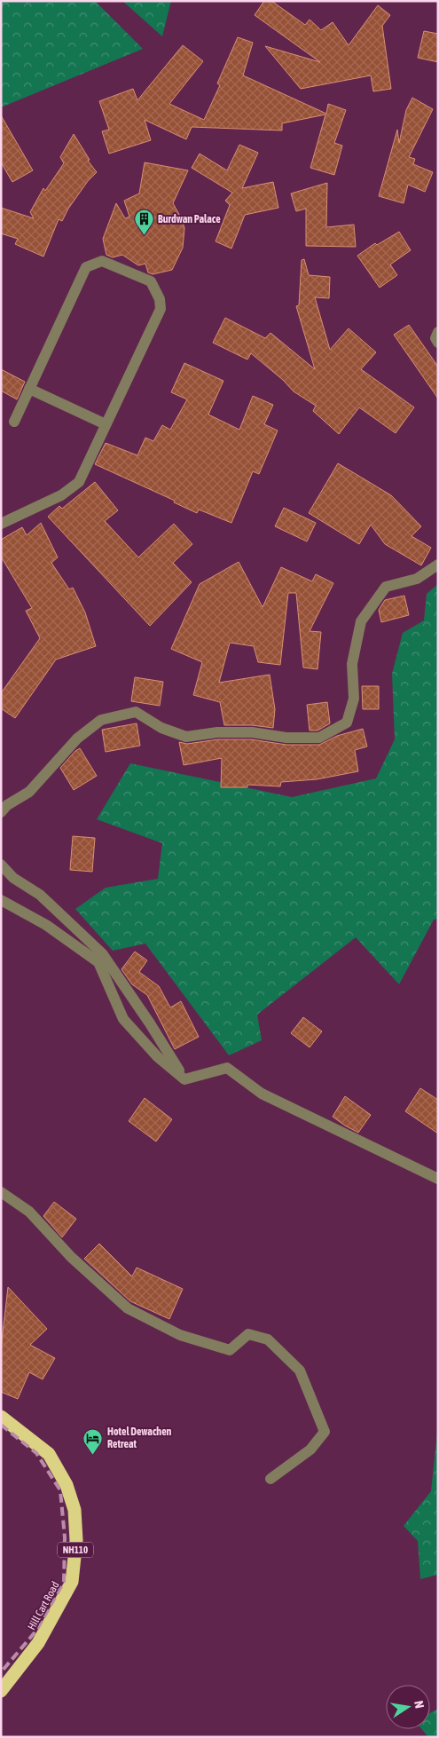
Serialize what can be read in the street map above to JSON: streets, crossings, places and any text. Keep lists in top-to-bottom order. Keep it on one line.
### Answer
{"streets":{"highway":["NH110","Hill Cart Road"]},"places":{"building":["Burdwan Palace"],"hotel":["Hotel Dewachen Retreat"]},"north":"right"}
